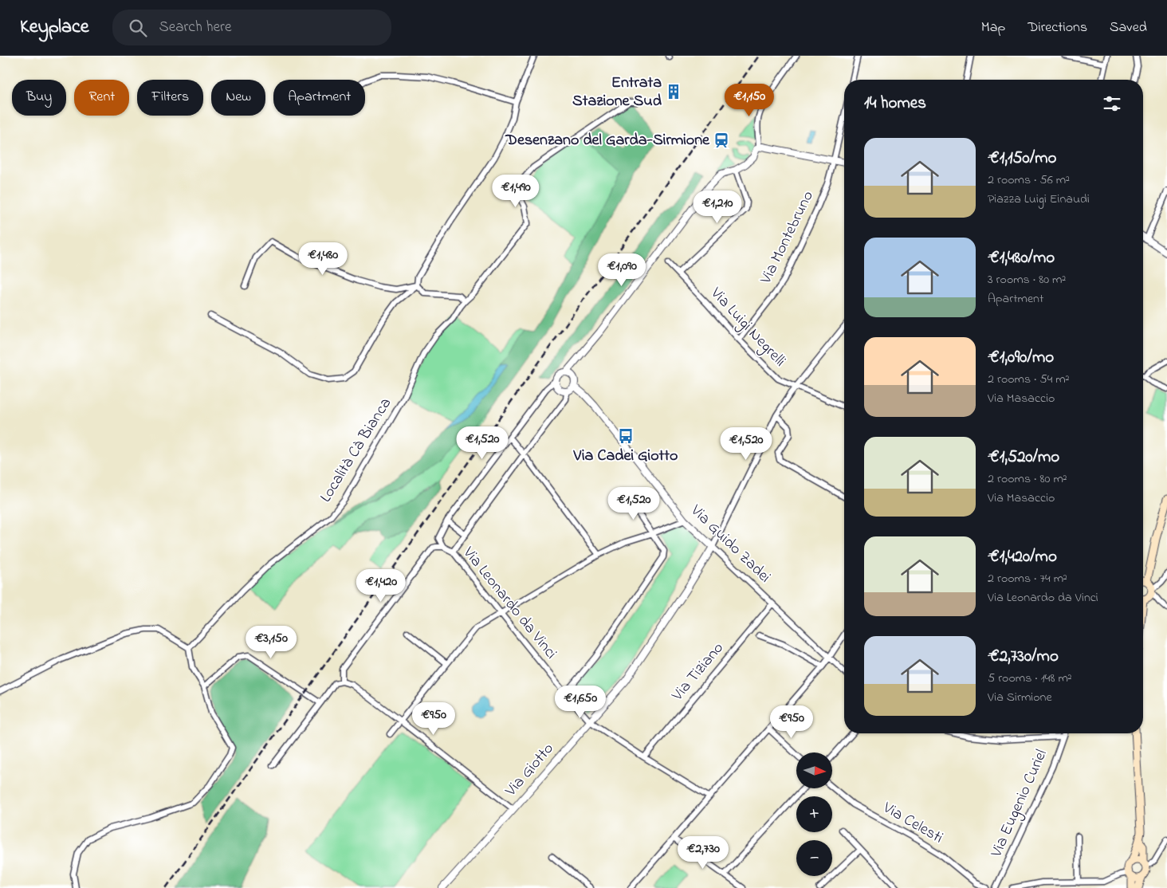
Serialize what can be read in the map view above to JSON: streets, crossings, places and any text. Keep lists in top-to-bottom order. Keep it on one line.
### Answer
{"streets":{"street":["Via Montebruno","Via Luigi Negrelli","Località Cà Bianca","Via Guido Zadei","Via Leonardo da Vinci","Via Tiziano","Via Giotto","Via Eugenio Curiel","Via Celesti"]},"crossings":[["Via Montebruno","Via Luigi Negrelli"],["Via Guido Zadei","Via Tiziano"],["Via Guido Zadei","Via Giotto"],["Via Leonardo da Vinci","Via Tiziano"],["Via Leonardo da Vinci","Via Giotto"]],"places":{"building":["Entrata Stazione Sud"],"station":["Desenzano del Garda-Sirmione"],"bus stop":["Via Cadei Giotto"]},"north":"right","page":{"header":"Keyplace","search":"Search here","nav":["Map","Directions","Saved"],"chip":["Buy","Rent","Filters","New","Apartment"],"heading":"14 homes","price":["€1,150","€1,490","€1,210","€1,480","€1,090","€1,520","€1,520","€1,520","€1,420","€3,150","€1,650","€950","€950","€2,730"],"list":[{"name":"€1,150/mo","note":"2 rooms · 56 m² · Piazza Luigi Einaudi"},{"name":"€1,480/mo","note":"3 rooms · 80 m² · Apartment"},{"name":"€1,090/mo","note":"2 rooms · 54 m² · Via Masaccio"},{"name":"€1,520/mo","note":"2 rooms · 80 m² · Via Masaccio"},{"name":"€1,420/mo","note":"2 rooms · 74 m² · Via Leonardo da Vinci"},{"name":"€2,730/mo","note":"5 rooms · 148 m² · Via Sirmione"}],"map_buttons":["+","−"]}}
